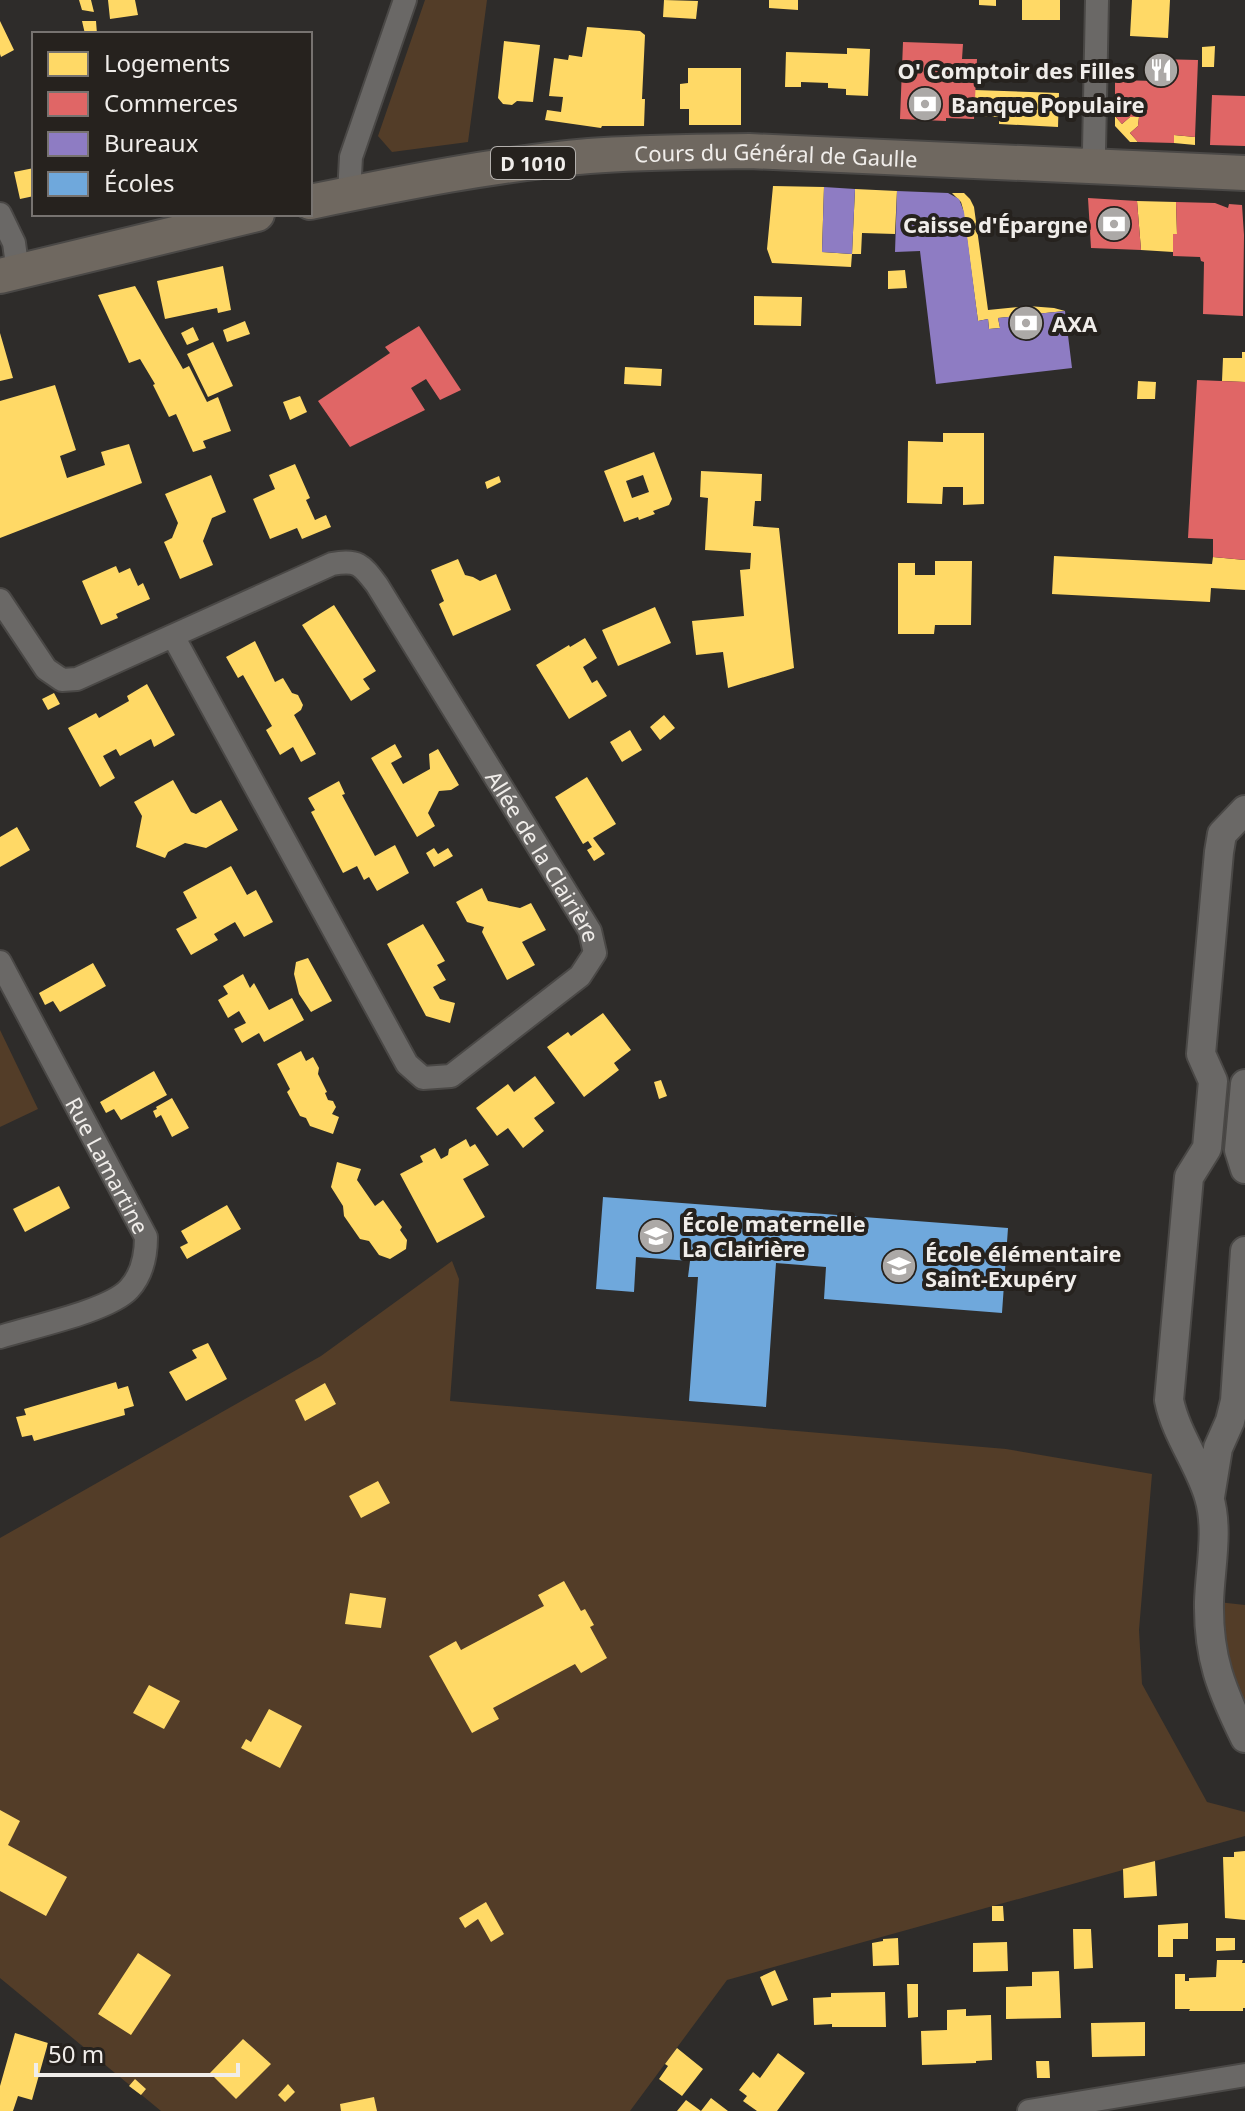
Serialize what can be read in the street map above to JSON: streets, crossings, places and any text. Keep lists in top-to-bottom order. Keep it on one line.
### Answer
{"streets":{"main road":["Cours du Général de Gaulle","D 1010"],"street":["Allée de la Clairière","Rue Lamartine"]},"places":{"restaurant":["O' Comptoir des Filles"],"bank":["Banque Populaire","Caisse d'Épargne","AXA"],"school or university":["École maternelle La Clairière","École élémentaire Saint-Exupéry"]},"legend":["Logements","Commerces","Bureaux","Écoles"],"scale_bar":"50 m"}
